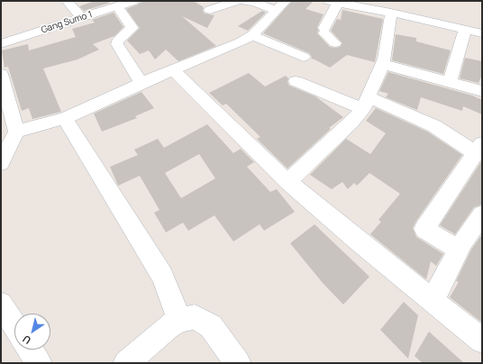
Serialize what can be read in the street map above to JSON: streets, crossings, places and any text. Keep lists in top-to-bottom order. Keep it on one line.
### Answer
{"streets":{"street":["Gang Sumo 1"]},"north":"bottom left"}
